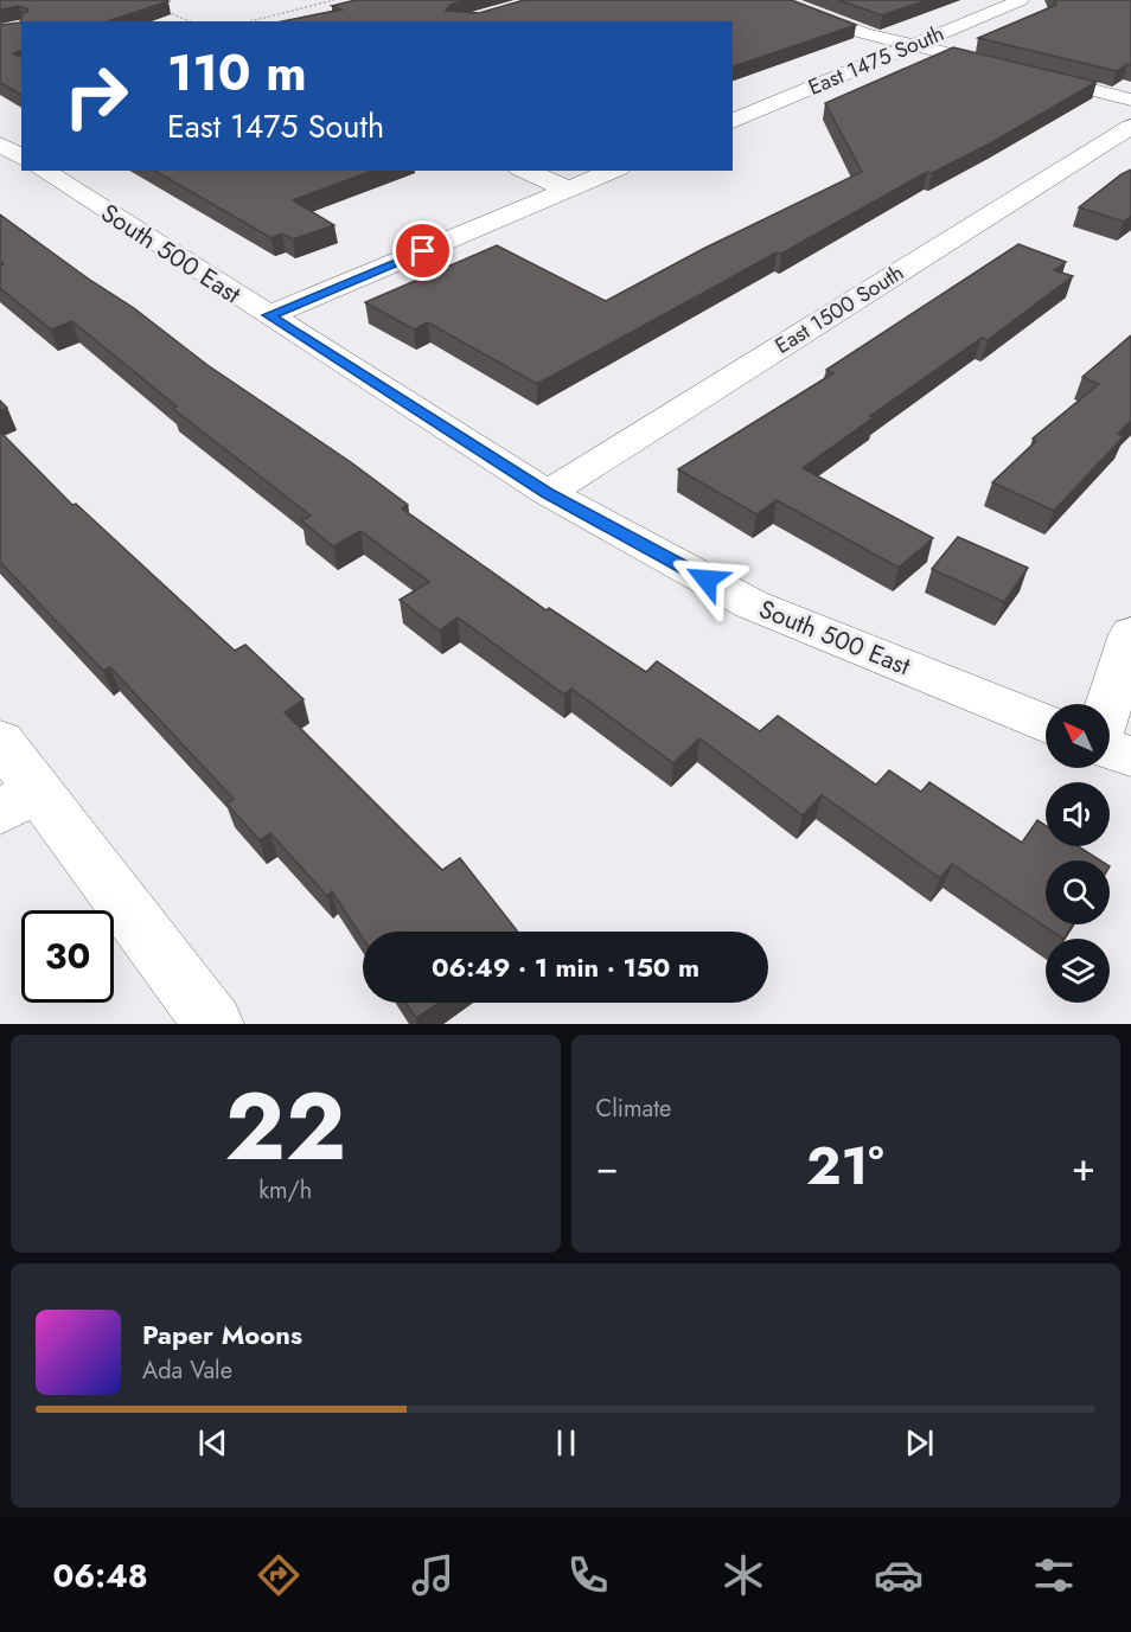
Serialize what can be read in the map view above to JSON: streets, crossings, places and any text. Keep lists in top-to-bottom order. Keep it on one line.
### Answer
{"streets":{"street":["East 1475 South","South 500 East","East 1500 South"]},"crossings":[["South 500 East","East 1500 South"]],"north":"top left","page":{"turn":["110 m","East 1475 South"],"limit":"30","trip":"06:49 · 1 min · 150 m","tile":[["22","km/h"],"Climate"],"heat":["−","21°","+"],"song":["Paper Moons","Ada Vale"],"tabs":"06:48"}}
